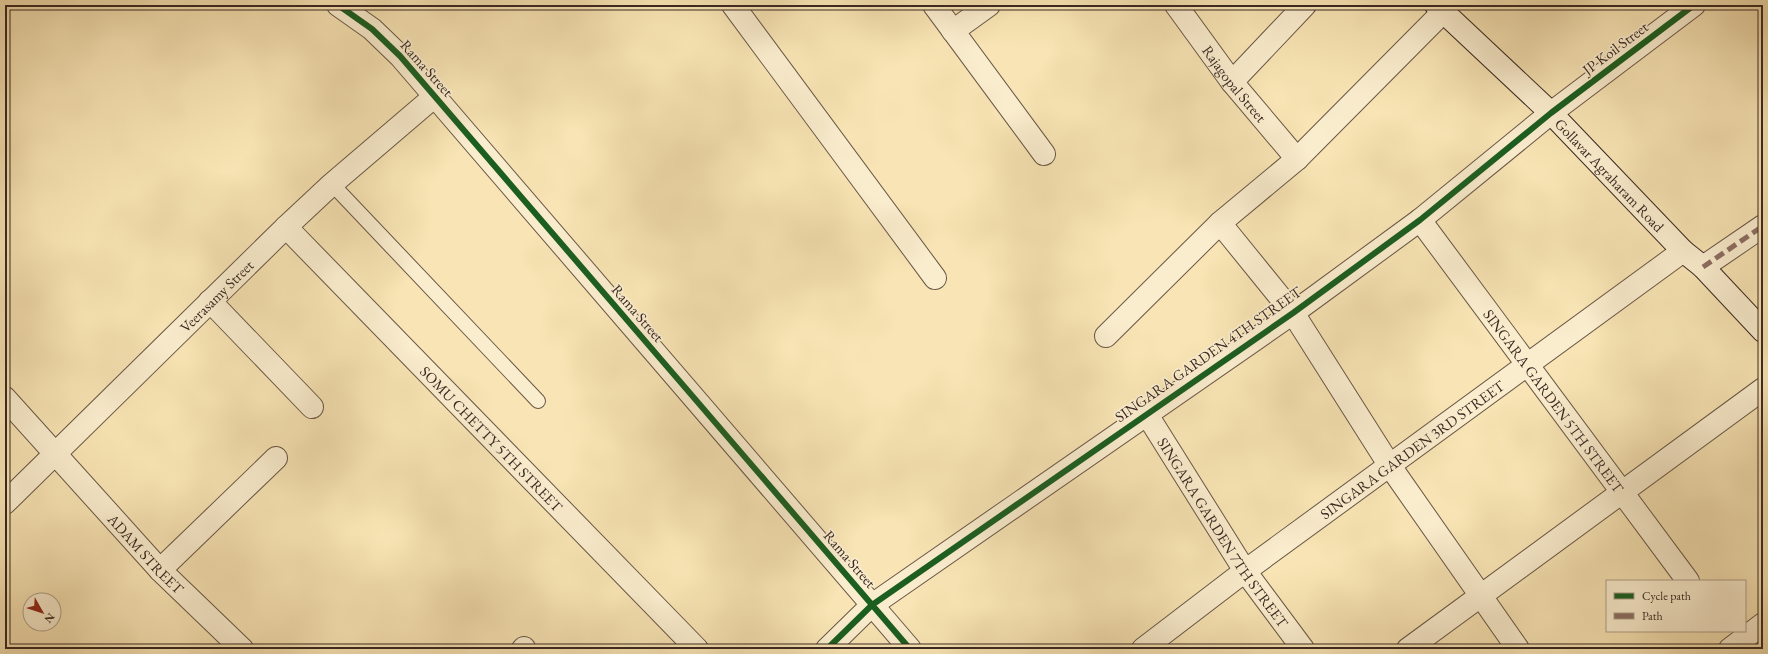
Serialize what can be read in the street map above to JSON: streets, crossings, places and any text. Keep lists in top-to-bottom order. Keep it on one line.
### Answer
{"streets":{"street":["JP Koil Street","Rama Street","Rajagopal Street","Gollavar Agraharam Road","Veerasamy Street","SINGARA GARDEN 4TH STREET","SINGARA GARDEN 5TH STREET","SOMU CHETTY 5TH STREET","SINGARA GARDEN 3RD STREET","SINGARA GARDEN 7TH STREET","ADAM STREET"]},"crossings":[["JP Koil Street","Gollavar Agraharam Road"],["JP Koil Street","SINGARA GARDEN 4TH STREET"],["Rama Street","Veerasamy Street"],["Rama Street","SINGARA GARDEN 4TH STREET"],["Gollavar Agraharam Road","SINGARA GARDEN 4TH STREET"],["Gollavar Agraharam Road","SINGARA GARDEN 3RD STREET"],["Veerasamy Street","SOMU CHETTY 5TH STREET"],["Veerasamy Street","ADAM STREET"],["SINGARA GARDEN 4TH STREET","SINGARA GARDEN 5TH STREET"],["SINGARA GARDEN 4TH STREET","SINGARA GARDEN 7TH STREET"],["SINGARA GARDEN 5TH STREET","SINGARA GARDEN 3RD STREET"],["SINGARA GARDEN 3RD STREET","SINGARA GARDEN 7TH STREET"]],"legend":["Cycle path","Path"],"north":"bottom right"}
